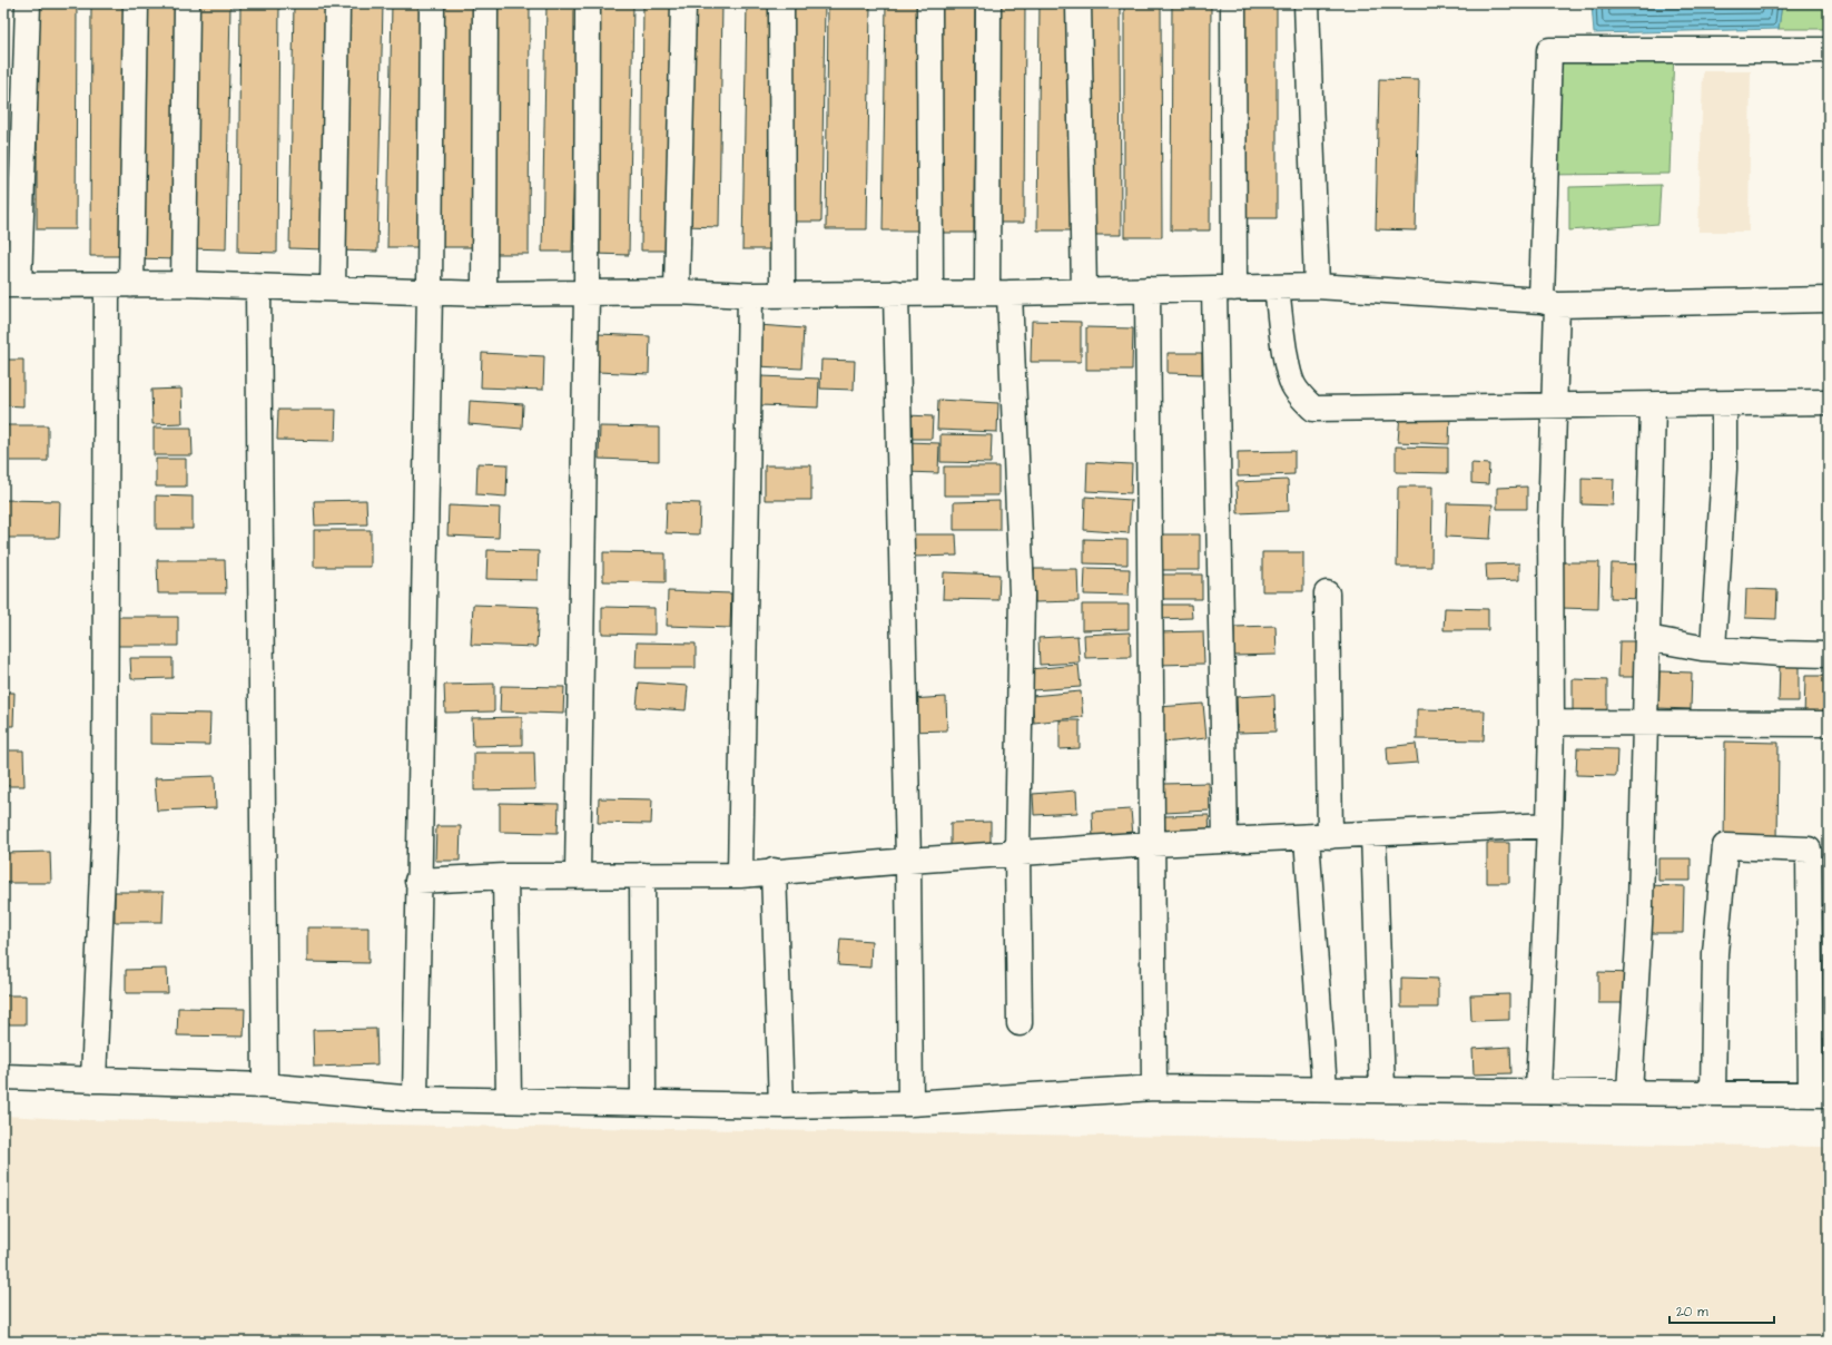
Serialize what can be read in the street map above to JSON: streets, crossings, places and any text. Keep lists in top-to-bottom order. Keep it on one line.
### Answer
{"scale_bar":"20 m"}
